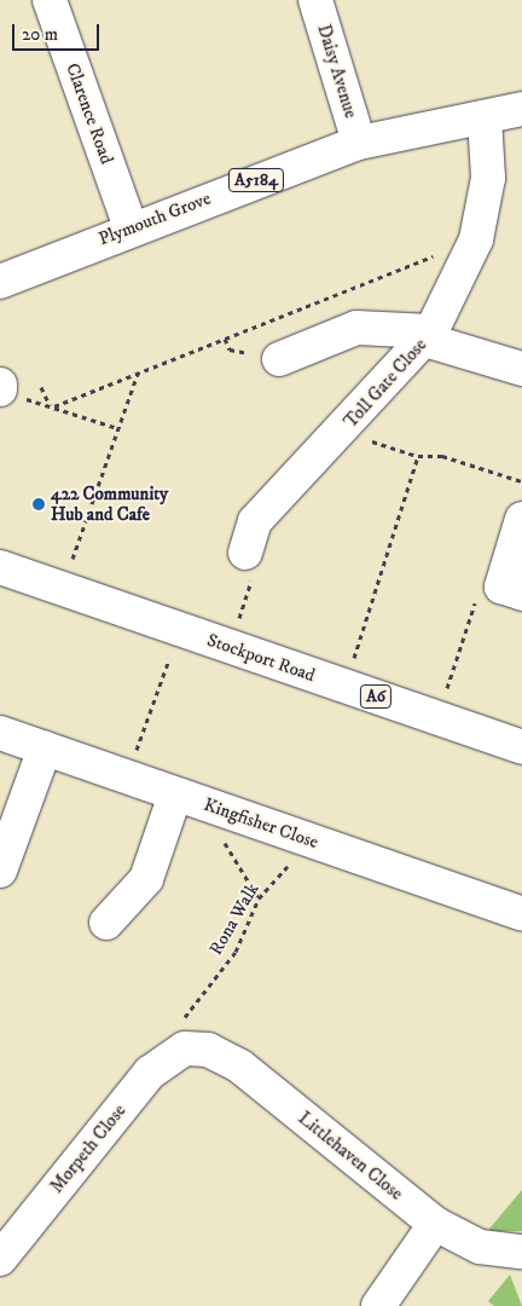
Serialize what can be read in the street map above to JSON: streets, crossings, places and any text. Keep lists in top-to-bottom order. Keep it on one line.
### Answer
{"streets":{"main road":["Daisy Avenue","Clarence Road","A5184","Plymouth Grove","Toll Gate Close","Stockport Road","A6","Kingfisher Close","Morpeth Close","Littlehaven Close"],"path":["Rona Walk"]},"crossings":[["Daisy Avenue","Plymouth Grove"],["Clarence Road","Plymouth Grove"],["Plymouth Grove","Toll Gate Close"],["Kingfisher Close","Rona Walk"],["Rona Walk","Morpeth Close"],["Rona Walk","Littlehaven Close"],["Morpeth Close","Littlehaven Close"]],"places":["422 Community Hub and Cafe"],"scale_bar":"20 m"}
